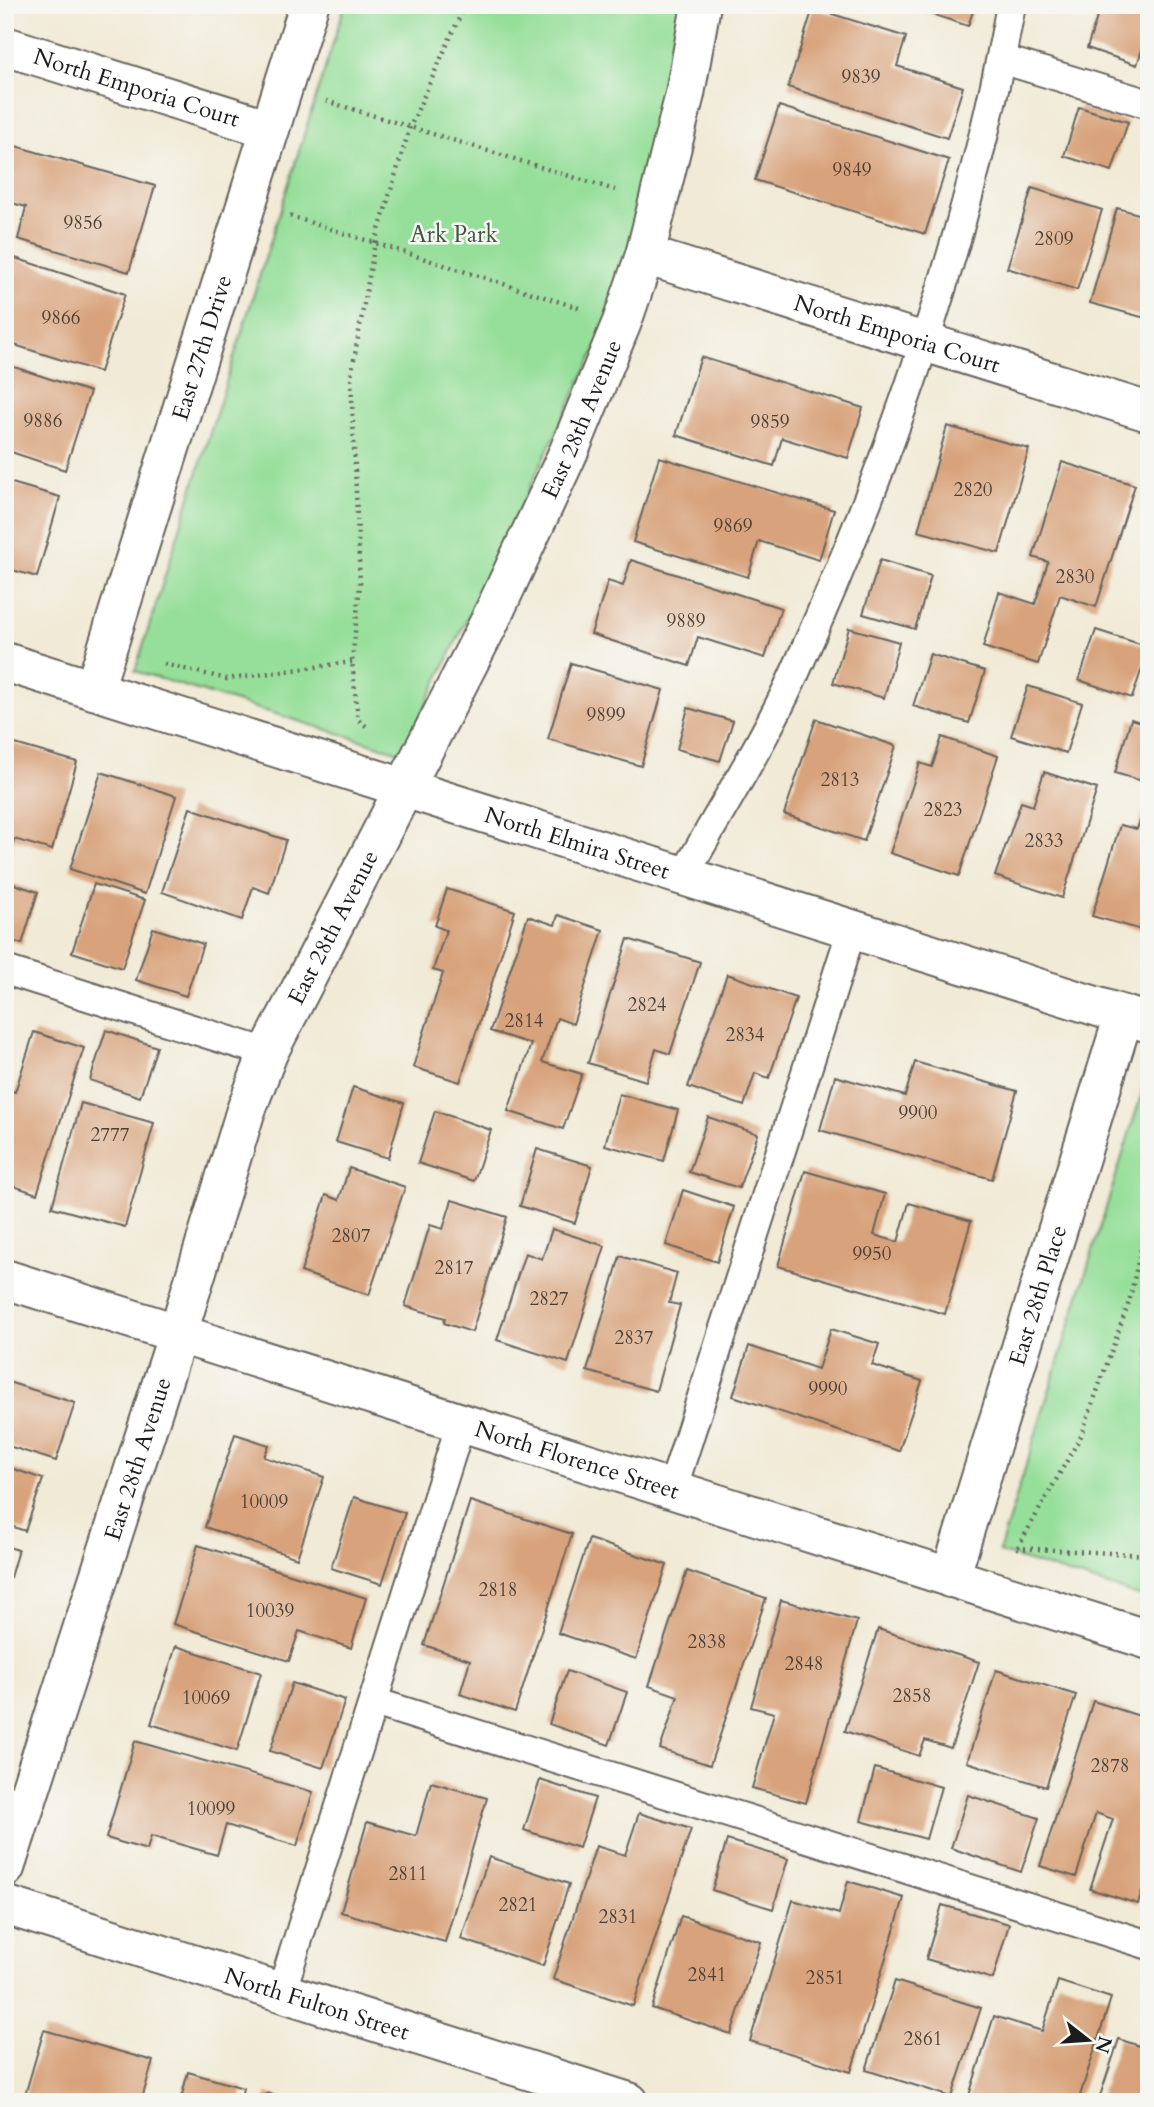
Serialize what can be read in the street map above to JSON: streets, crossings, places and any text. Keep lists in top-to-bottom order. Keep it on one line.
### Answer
{"streets":{"street":["North Emporia Court","East 27th Drive","East 28th Avenue","North Elmira Street","East 28th Place","North Florence Street","North Fulton Street"]},"crossings":[["North Emporia Court","East 27th Drive"],["North Emporia Court","East 28th Avenue"],["East 27th Drive","North Elmira Street"],["East 28th Avenue","North Elmira Street"],["East 28th Avenue","North Florence Street"],["North Elmira Street","East 28th Place"],["East 28th Place","North Florence Street"]],"parks":["Ark Park"],"house_numbers":["9839","9849","9856","2809","9866","9886","9859","2820","9869","2830","9889","9899","2813","2823","2833","2824","2814","2834","9900","2777","2807","9950","2817","2827","2837","9990","10009","2818","10039","2838","2848","2858","10069","2878","10099","2811","2821","2831","2841","2851","2861"],"north":"right"}
